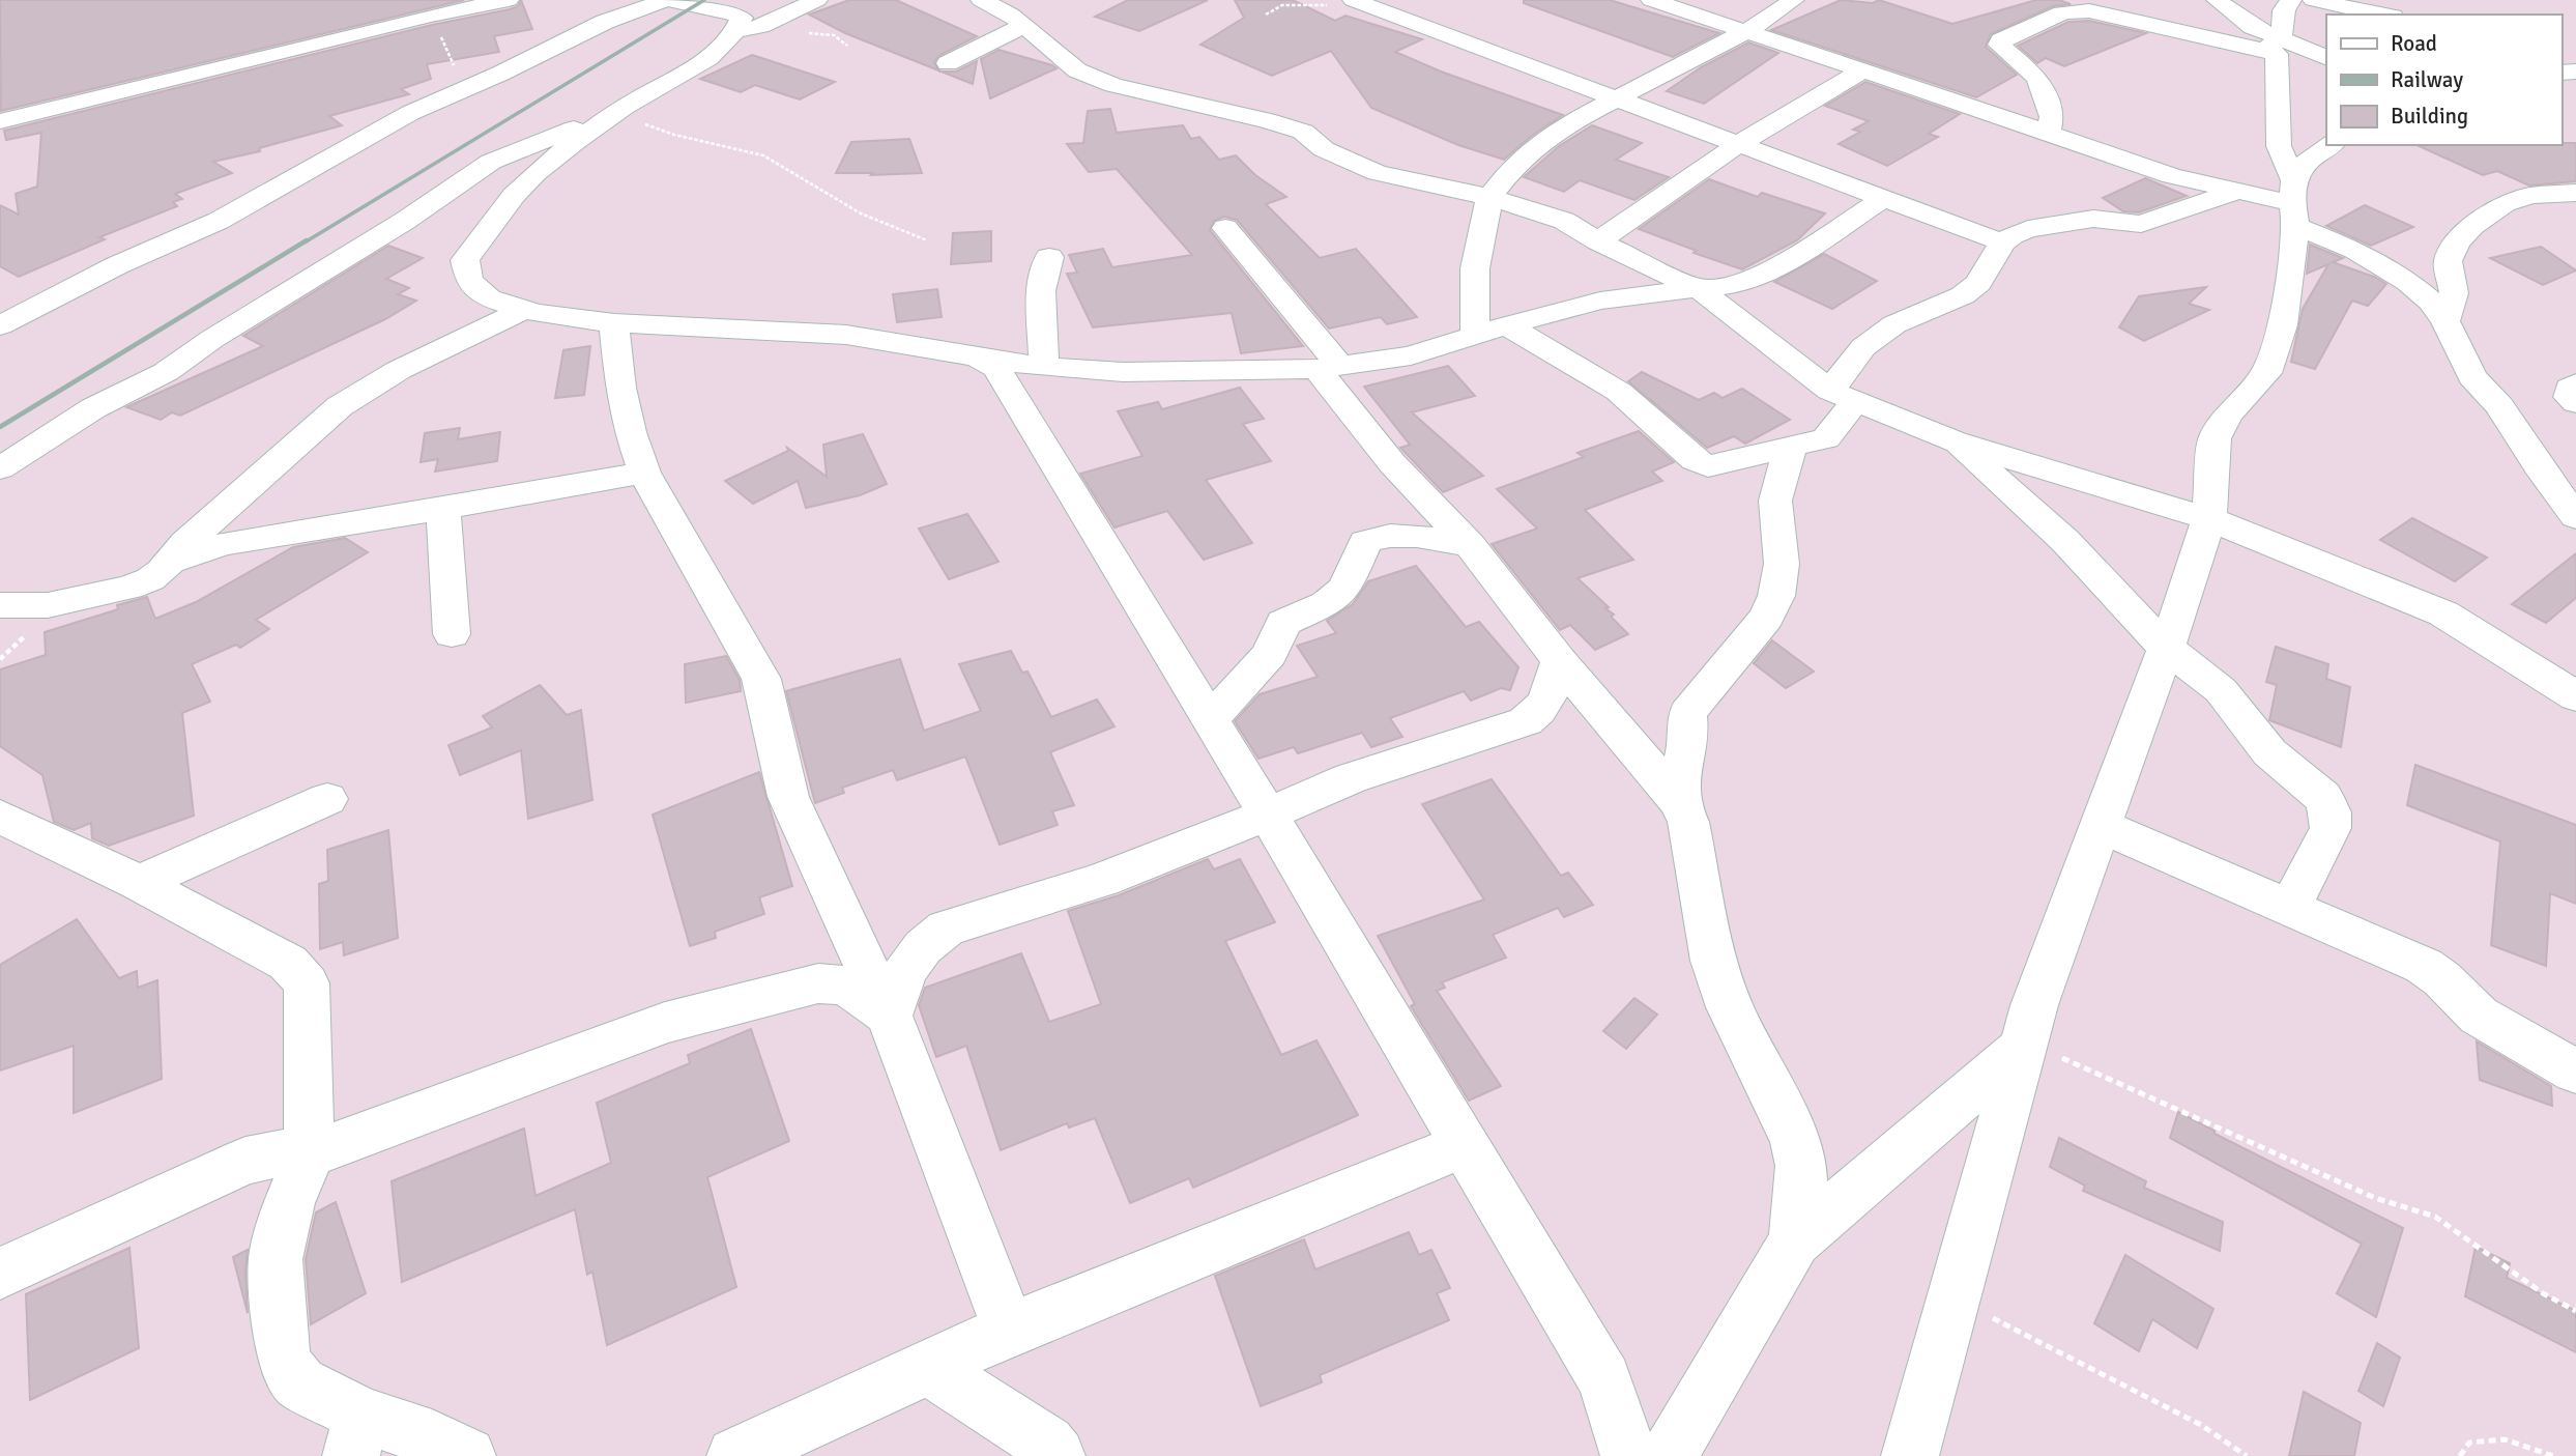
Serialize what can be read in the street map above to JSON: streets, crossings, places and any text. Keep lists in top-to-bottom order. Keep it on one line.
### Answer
{"legend":["Road","Railway","Building"]}
